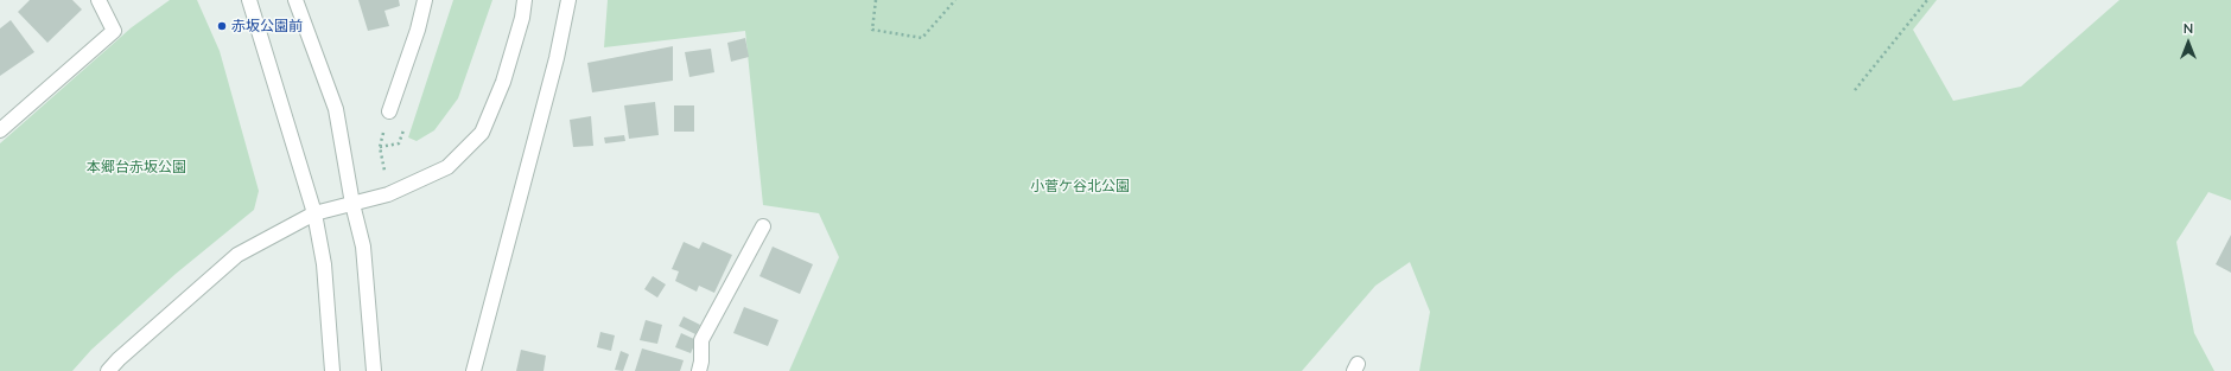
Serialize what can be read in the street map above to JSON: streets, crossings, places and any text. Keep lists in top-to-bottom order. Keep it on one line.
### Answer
{"parks":["本郷台赤坂公園","小菅ケ谷北公園"],"places":["赤坂公園前"],"north":"top"}
